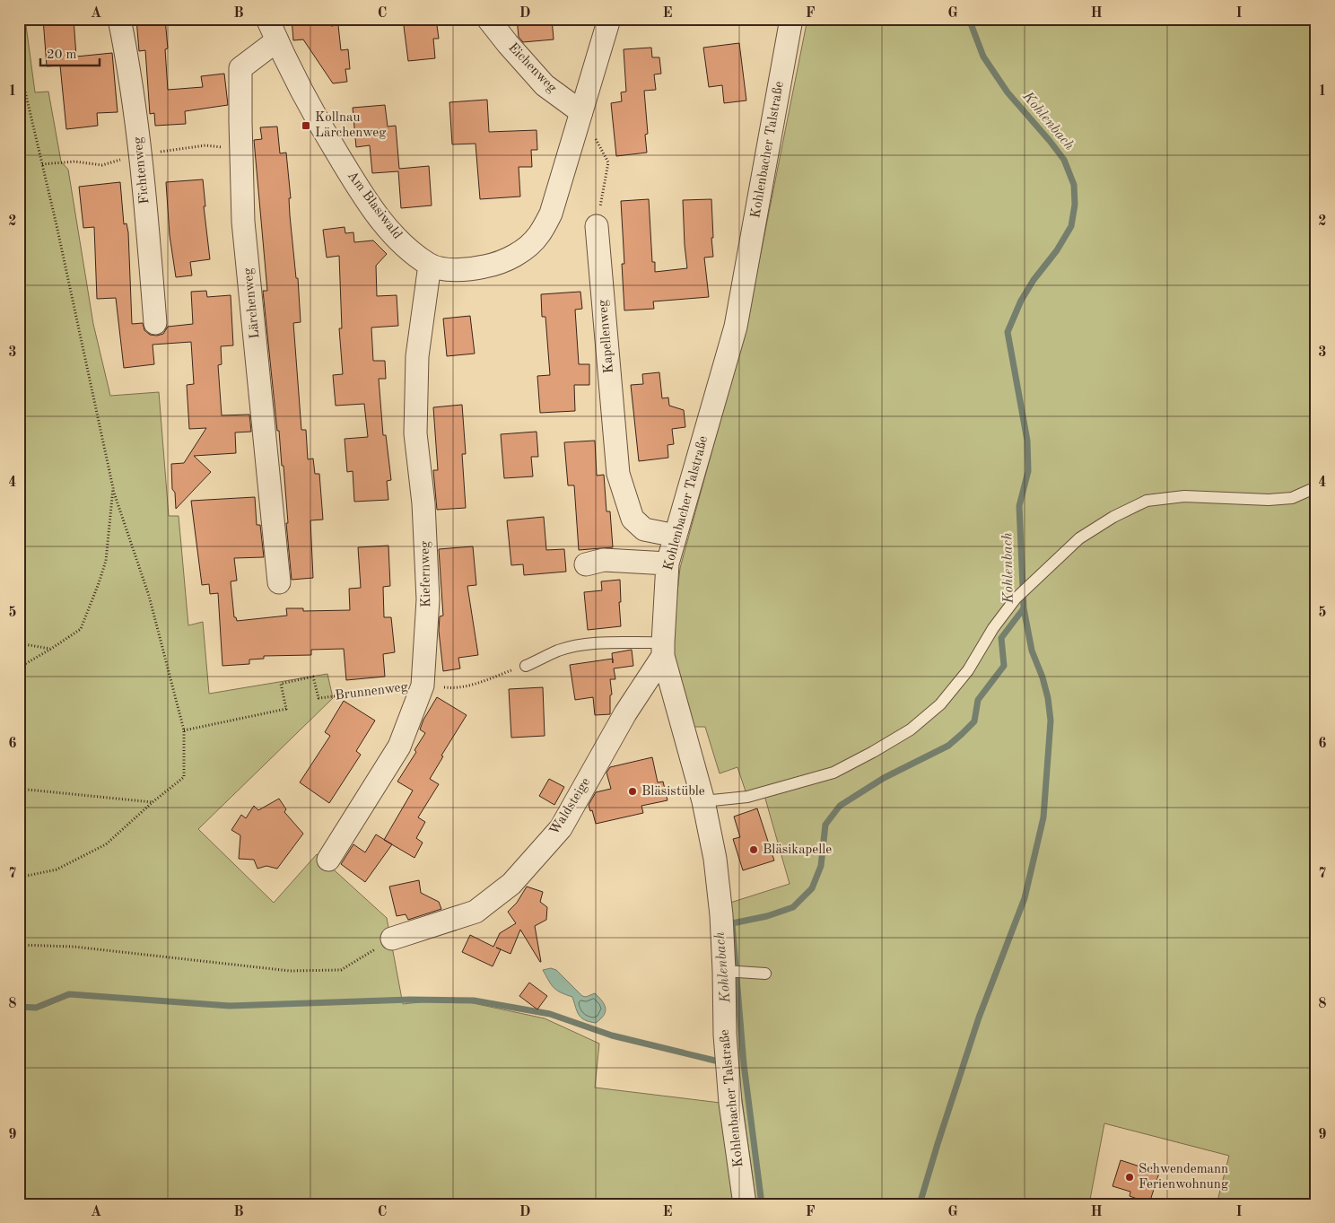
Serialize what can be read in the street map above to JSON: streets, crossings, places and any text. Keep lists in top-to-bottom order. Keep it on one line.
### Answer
{"streets":{"street":["Eichenweg","Kohlenbacher Talstraße","Fichtenweg","Am Blasiwald","Lärchenweg","Kapellenweg","Kiefernweg","Waldsteige"],"path":["Brunnenweg"]},"crossings":[["Eichenweg","Am Blasiwald"],["Kohlenbacher Talstraße","Kapellenweg"],["Kohlenbacher Talstraße","Waldsteige"],["Am Blasiwald","Lärchenweg"],["Am Blasiwald","Kiefernweg"],["Kiefernweg","Brunnenweg"]],"water":["Kohlenbach"],"places":{"transit":["Kollnau Lärchenweg"],"other":["Bläsistüble","Bläsikapelle","Schwendemann Ferienwohnung"]},"scale_bar":"20 m","grid":{"columns":["A","B","C","D","E","F","G","H","I"],"rows":["1","2","3","4","5","6","7","8","9"]}}
